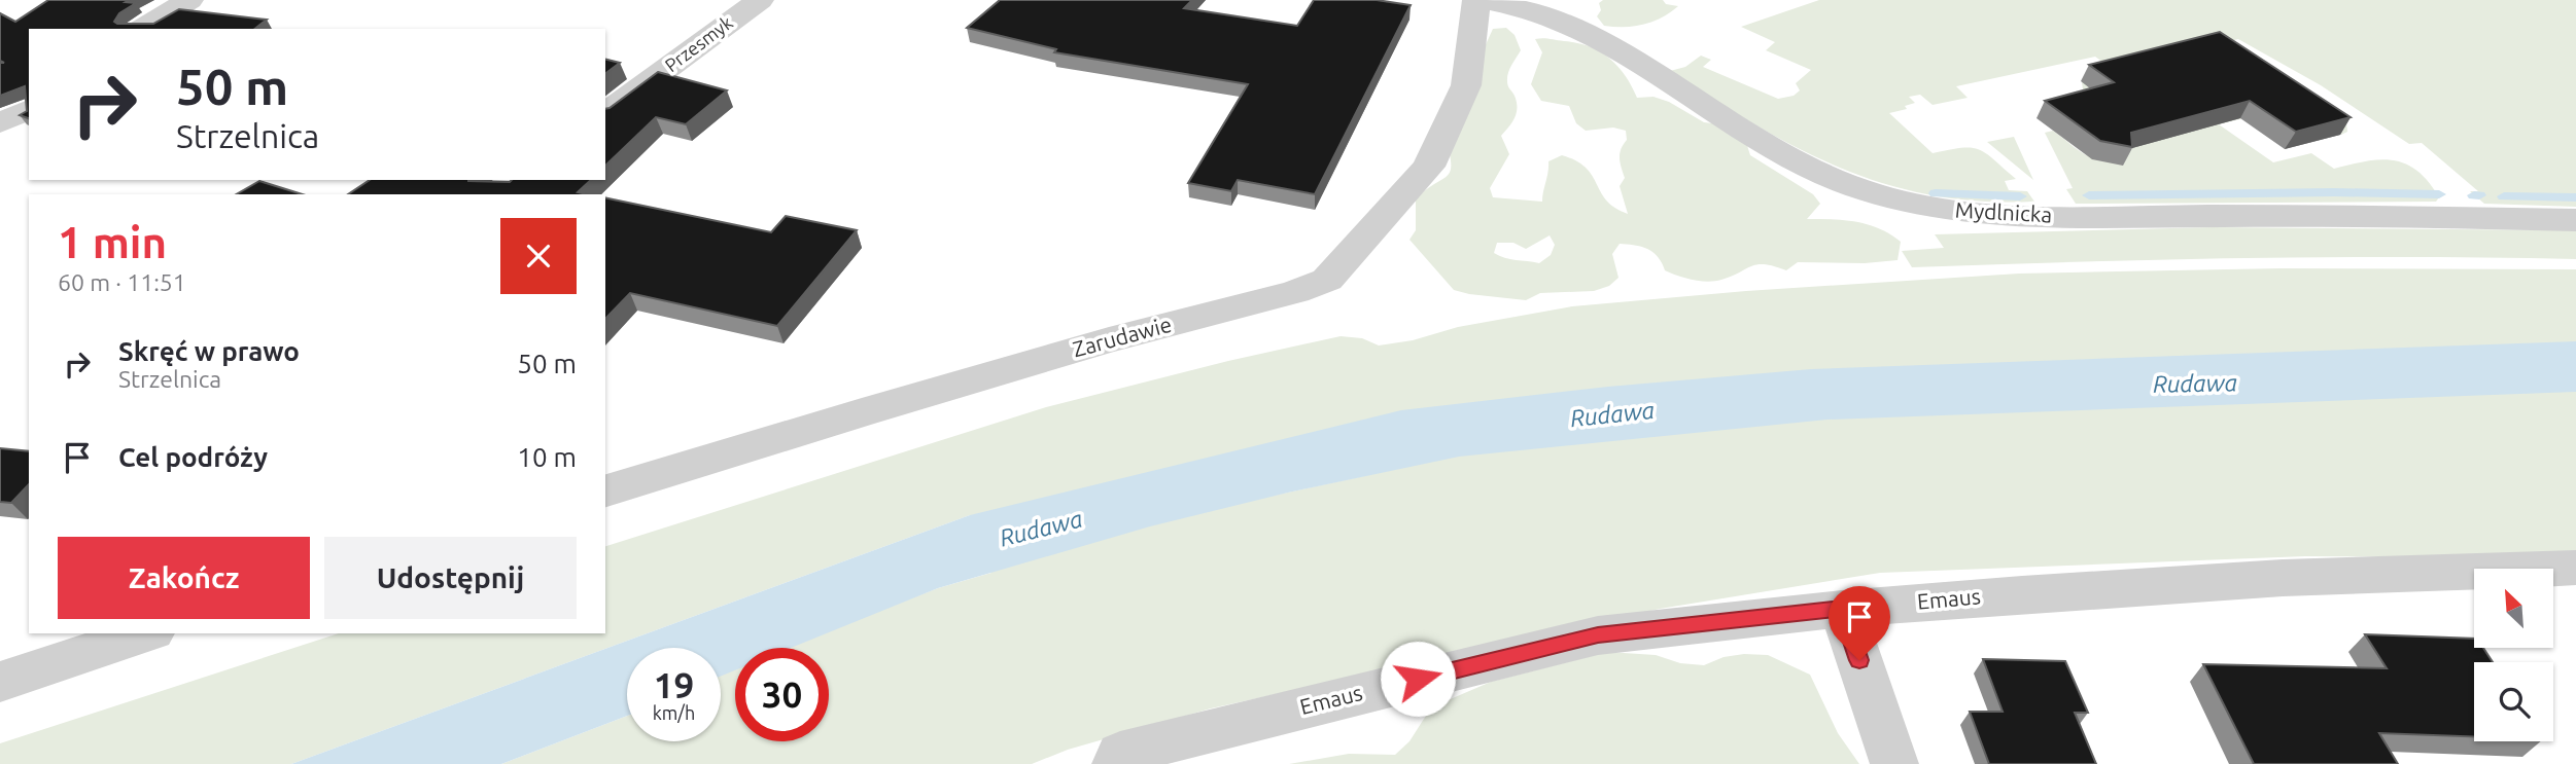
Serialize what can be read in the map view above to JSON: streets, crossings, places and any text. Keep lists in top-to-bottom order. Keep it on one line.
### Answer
{"streets":{"street":["Przesmyk","Mydlnicka","Zarudawie","Emaus"]},"crossings":[["Mydlnicka","Zarudawie"]],"water":["Rudawa"],"north":"top left","page":{"turn":["50 m","Strzelnica"],"heading":["1 min","60 m · 11:51"],"list":[{"name":"Skręć w prawo","note":"Strzelnica","value":"50 m"},{"name":"Cel podróży","value":"10 m"}],"buttons":["Zakończ","Udostępnij"],"speed":"19 km/h","limit":"30"}}
